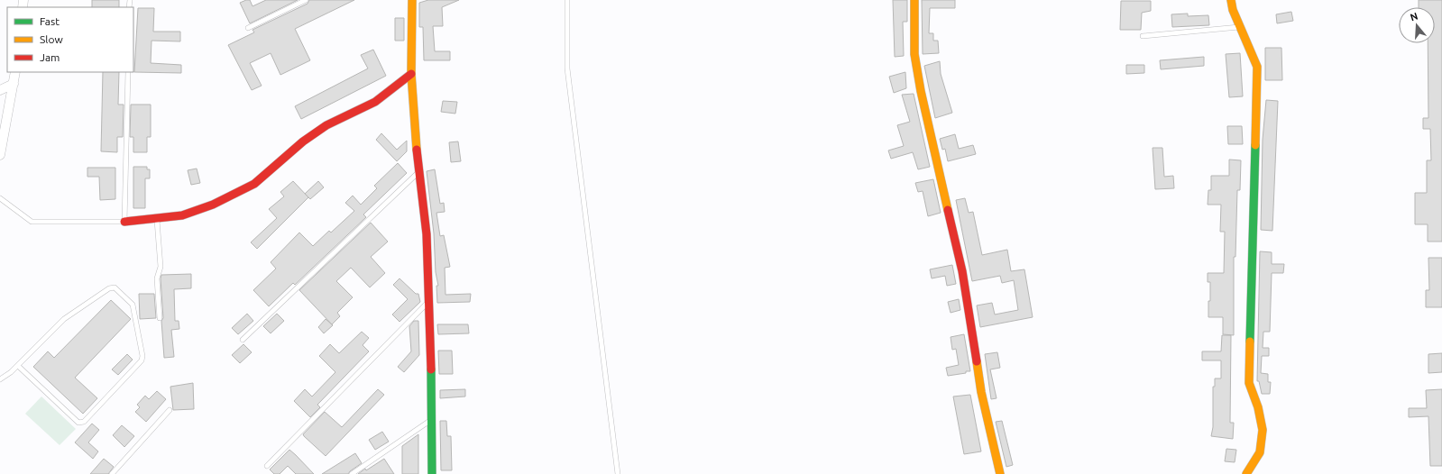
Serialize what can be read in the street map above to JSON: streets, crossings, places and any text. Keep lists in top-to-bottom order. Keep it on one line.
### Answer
{"legend":["Fast","Slow","Jam"],"north":"top"}
